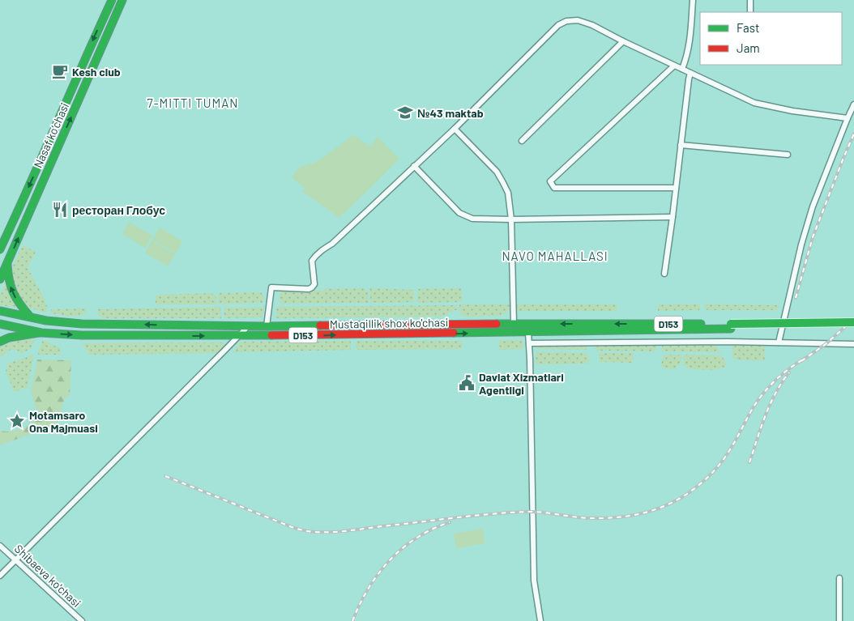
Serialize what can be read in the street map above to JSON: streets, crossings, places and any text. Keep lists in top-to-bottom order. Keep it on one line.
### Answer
{"streets":{"main road":["Nasaf ko‘chasi","Mustaqillik shox ko'chasi","D153"],"street":["Shibaeva ko'chasi"]},"crossings":[["Mustaqillik shox ko'chasi","D153"]],"districts":["7-MITTI TUMAN","NAVO MAHALLASI"],"places":{"cafe":["Kesh club"],"school or university":["№43 maktab"],"restaurant":["ресторан Глобус"],"public building":["Davlat Xizmatlari Agentligi"],"place":["Motamsaro Ona Majmuasi"]},"legend":["Fast","Jam"]}
